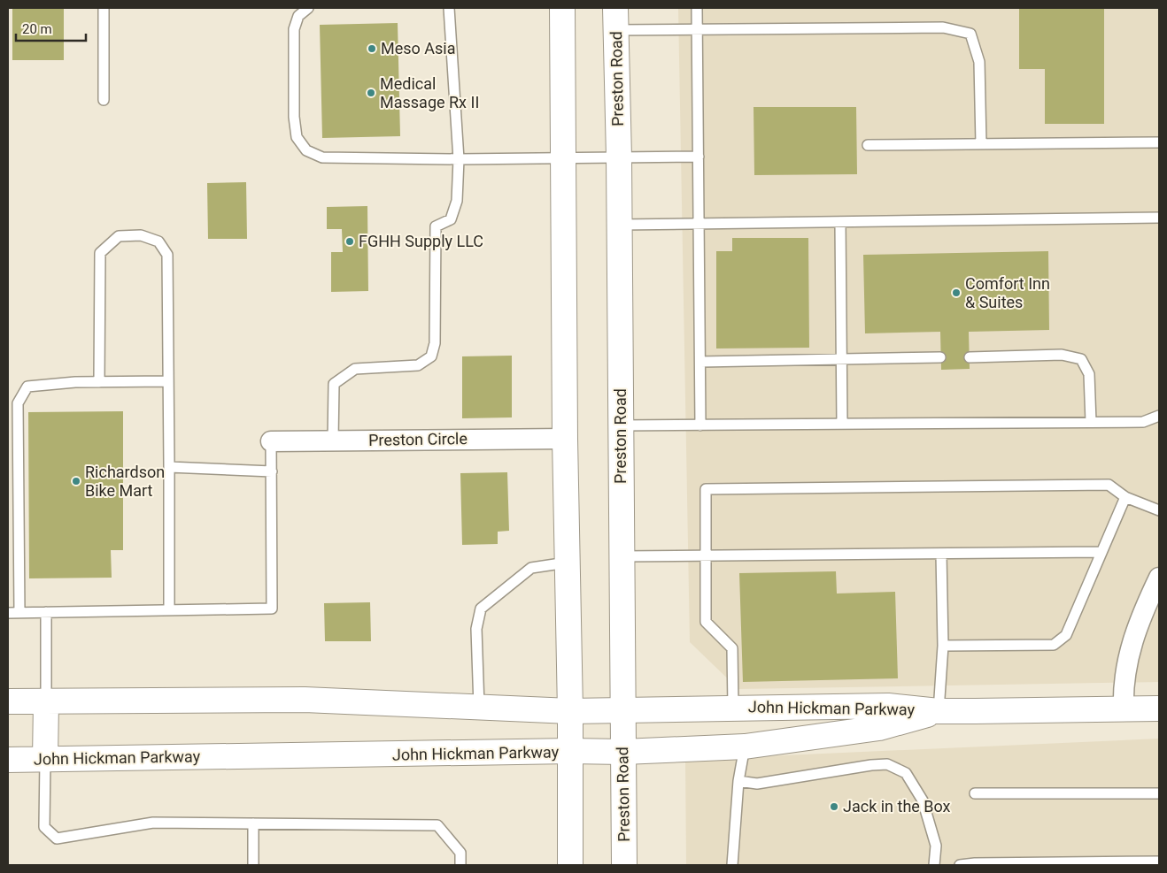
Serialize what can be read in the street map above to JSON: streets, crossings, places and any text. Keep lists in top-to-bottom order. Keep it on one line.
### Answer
{"streets":{"street":["Preston Road","Preston Circle","John Hickman Parkway"]},"crossings":[["Preston Road","John Hickman Parkway"]],"places":["Meso Asia","Medical Massage Rx II","FGHH Supply LLC","Comfort Inn & Suites","Richardson Bike Mart","Jack in the Box"],"scale_bar":"20 m"}
